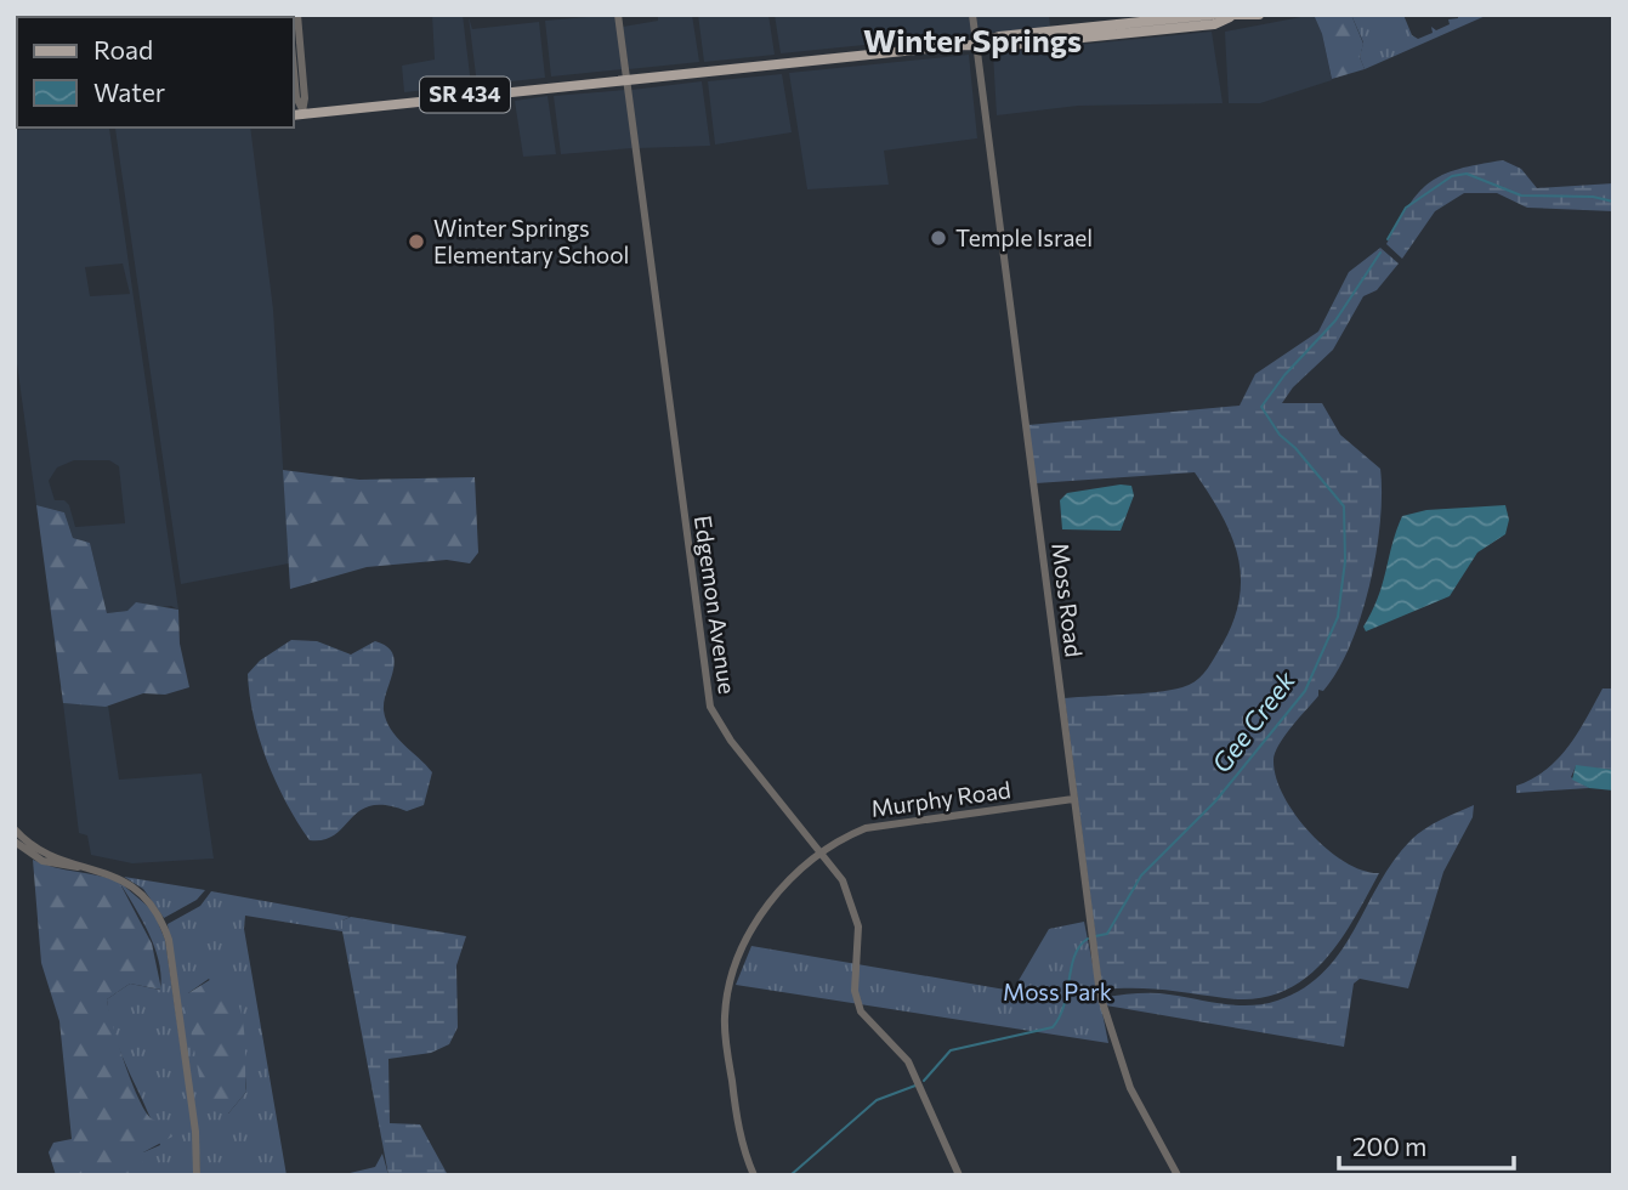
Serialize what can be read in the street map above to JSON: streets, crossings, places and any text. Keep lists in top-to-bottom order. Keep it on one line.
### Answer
{"streets":{"main road":["SR 434"],"street":["Moss Road","Edgemon Avenue","Murphy Road"]},"crossings":[["SR 434","Moss Road"],["SR 434","Edgemon Avenue"],["Moss Road","Murphy Road"],["Edgemon Avenue","Murphy Road"]],"districts":["Winter Springs"],"water":["Gee Creek"],"parks":["Moss Park"],"places":["Temple Israel","Winter Springs Elementary School"],"legend":["Road","Water"],"scale_bar":"200 m"}
